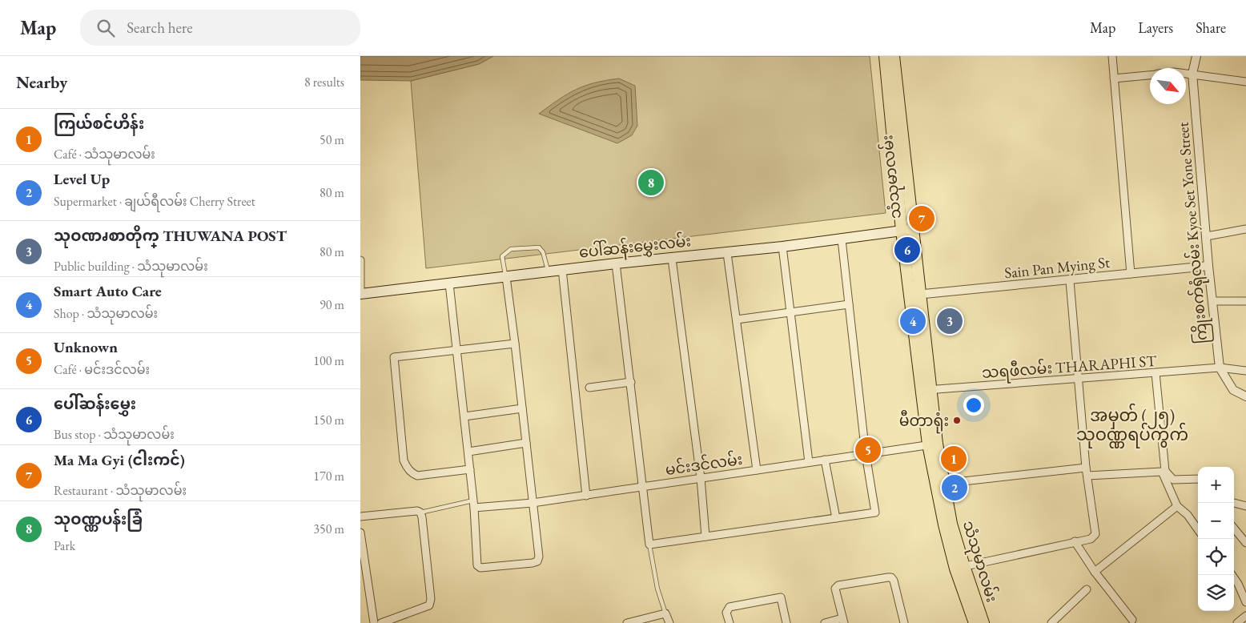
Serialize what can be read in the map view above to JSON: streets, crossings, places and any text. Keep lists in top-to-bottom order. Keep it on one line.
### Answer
{"streets":{"main road":["သံသုမာလမ်း","ပေါ်ဆန်းမွှေးလမ်း"],"street":["ကြိုးစက်ရုံလမ်း Kyoe Set Yone Street","Sain Pan Mying St","သရဖီလမ်း THARAPHI ST","မင်းဒင်လမ်း"]},"crossings":[["သံသုမာလမ်း","ပေါ်ဆန်းမွှေးလမ်း"],["သံသုမာလမ်း","Sain Pan Mying St"],["သံသုမာလမ်း","သရဖီလမ်း THARAPHI ST"],["သံသုမာလမ်း","မင်းဒင်လမ်း"],["ကြိုးစက်ရုံလမ်း Kyoe Set Yone Street","Sain Pan Mying St"],["ကြိုးစက်ရုံလမ်း Kyoe Set Yone Street","သရဖီလမ်း THARAPHI ST"]],"districts":["အမှတ် (၂၅) သုဝဏ္ဏရပ်ကွက်"],"places":["မီတာရုံး"],"north":"bottom right","page":{"header":"Map","search":"Search here","nav":["Map","Layers","Share"],"heading":["Nearby","8 results"],"list":[{"mark":"1","name":"ကြယ်စင်ဟိန်း","note":"Café · သံသုမာလမ်း","value":"50 m"},{"mark":"2","name":"Level Up","note":"Supermarket · ချယ်ရီလမ်း Cherry Street","value":"80 m"},{"mark":"3","name":"သုဝဏၧစာတိုက္ THUWANA POST","note":"Public building · သံသုမာလမ်း","value":"80 m"},{"mark":"4","name":"Smart Auto Care","note":"Shop · သံသုမာလမ်း","value":"90 m"},{"mark":"5","name":"Unknown","note":"Café · မင်းဒင်လမ်း","value":"100 m"},{"mark":"6","name":"ပေါ်ဆန်းမွှေး","note":"Bus stop · သံသုမာလမ်း","value":"150 m"},{"mark":"7","name":"Ma Ma Gyi (ငါးကင်)","note":"Restaurant · သံသုမာလမ်း","value":"170 m"},{"mark":"8","name":"သုဝဏ္ဏပန်းခြံ","note":"Park","value":"350 m"}],"pins":["8","7","6","3","4","5","1","2"],"map_buttons":["+","−"]}}
